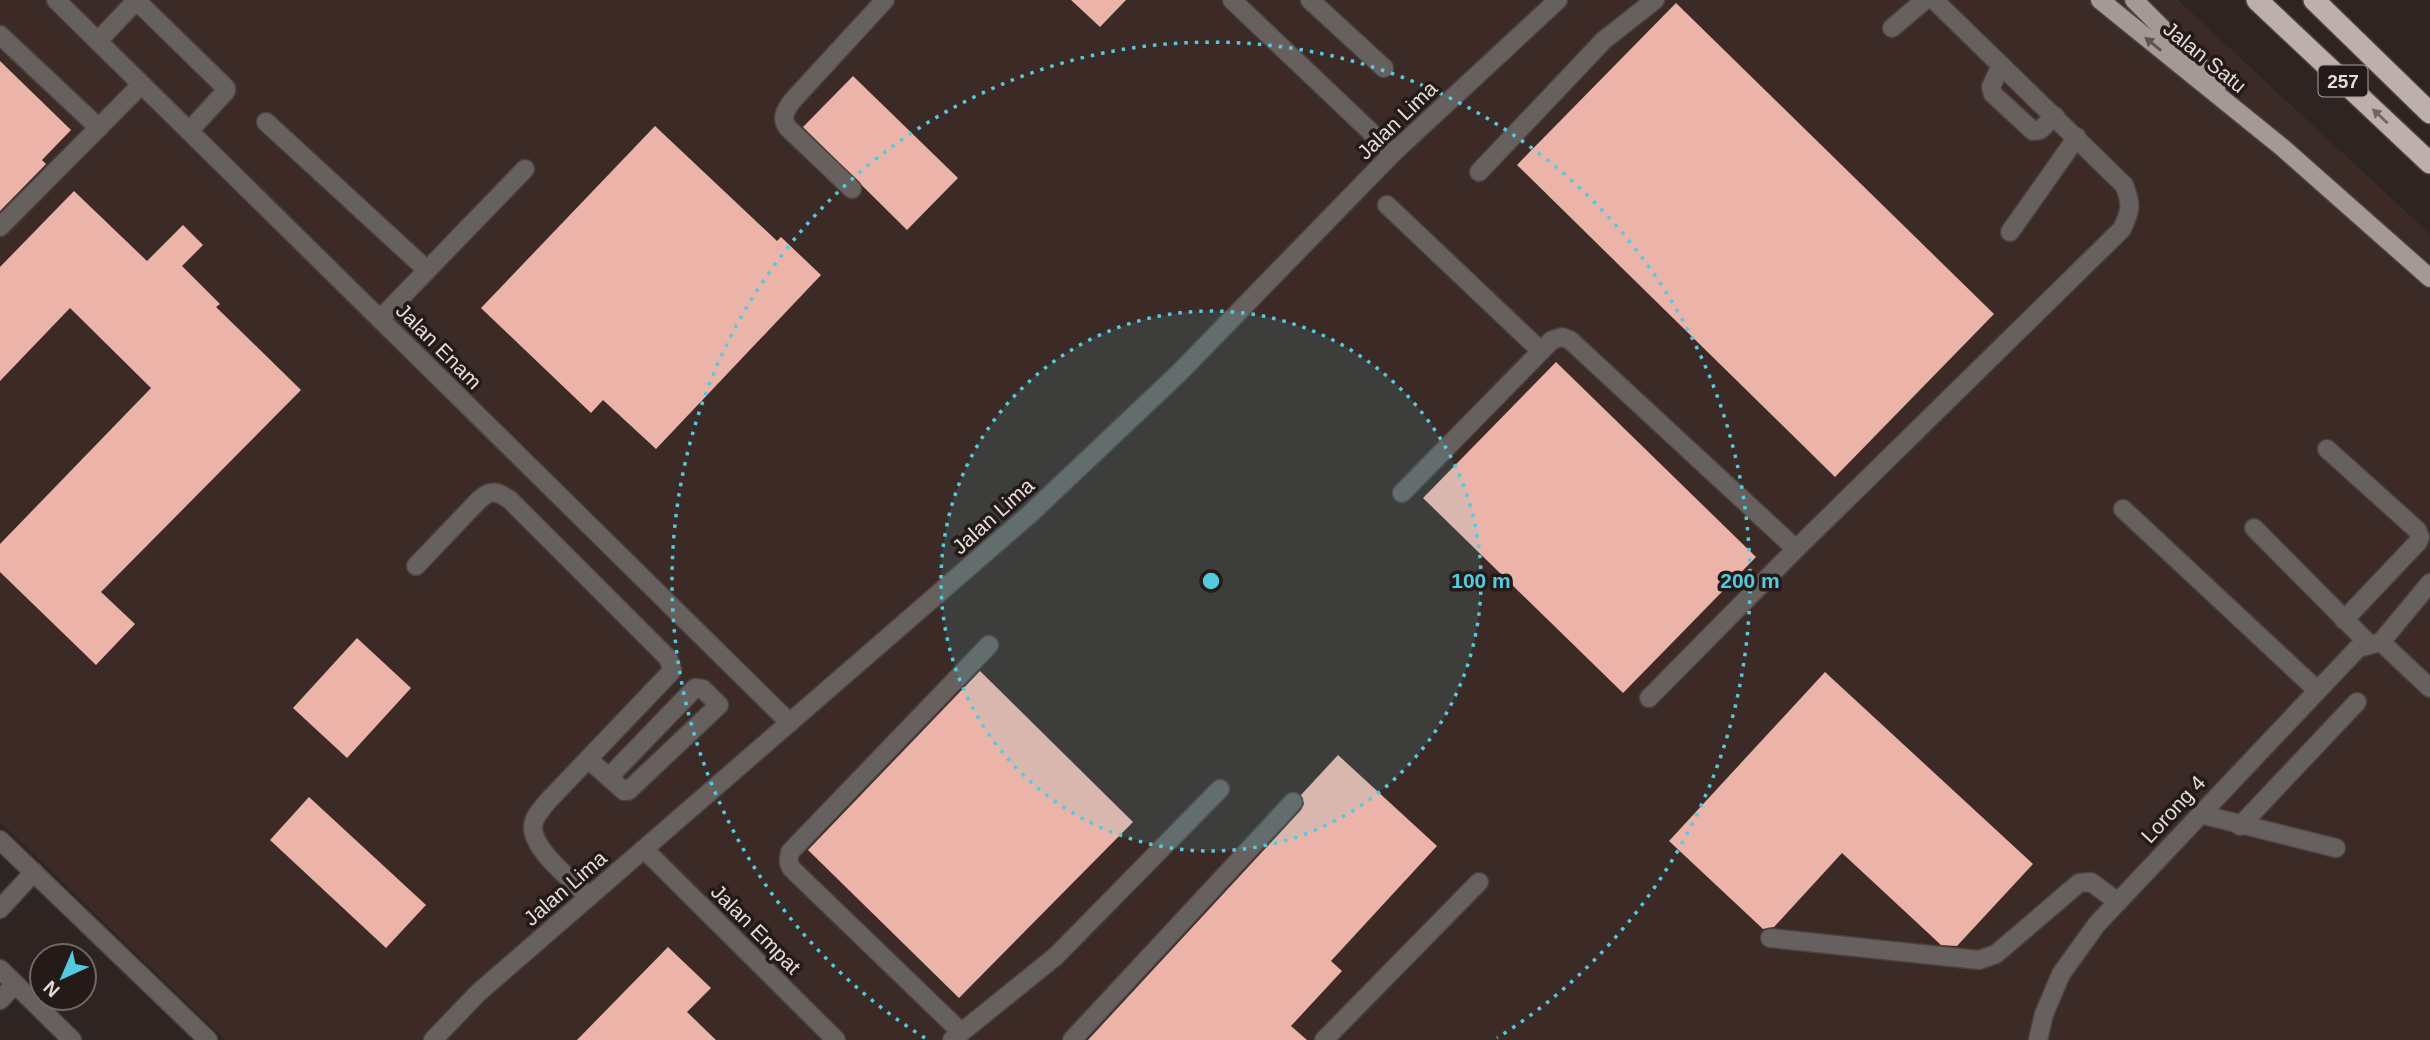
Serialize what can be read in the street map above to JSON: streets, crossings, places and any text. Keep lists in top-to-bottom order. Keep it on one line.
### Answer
{"streets":{"highway":["257"],"main road":["Jalan Satu"],"street":["Jalan Lima","Jalan Enam","Lorong 4","Jalan Empat"]},"crossings":[["Jalan Lima","Jalan Enam"],["Jalan Lima","Jalan Empat"]],"north":"bottom left","rings":["100 m","200 m"]}
